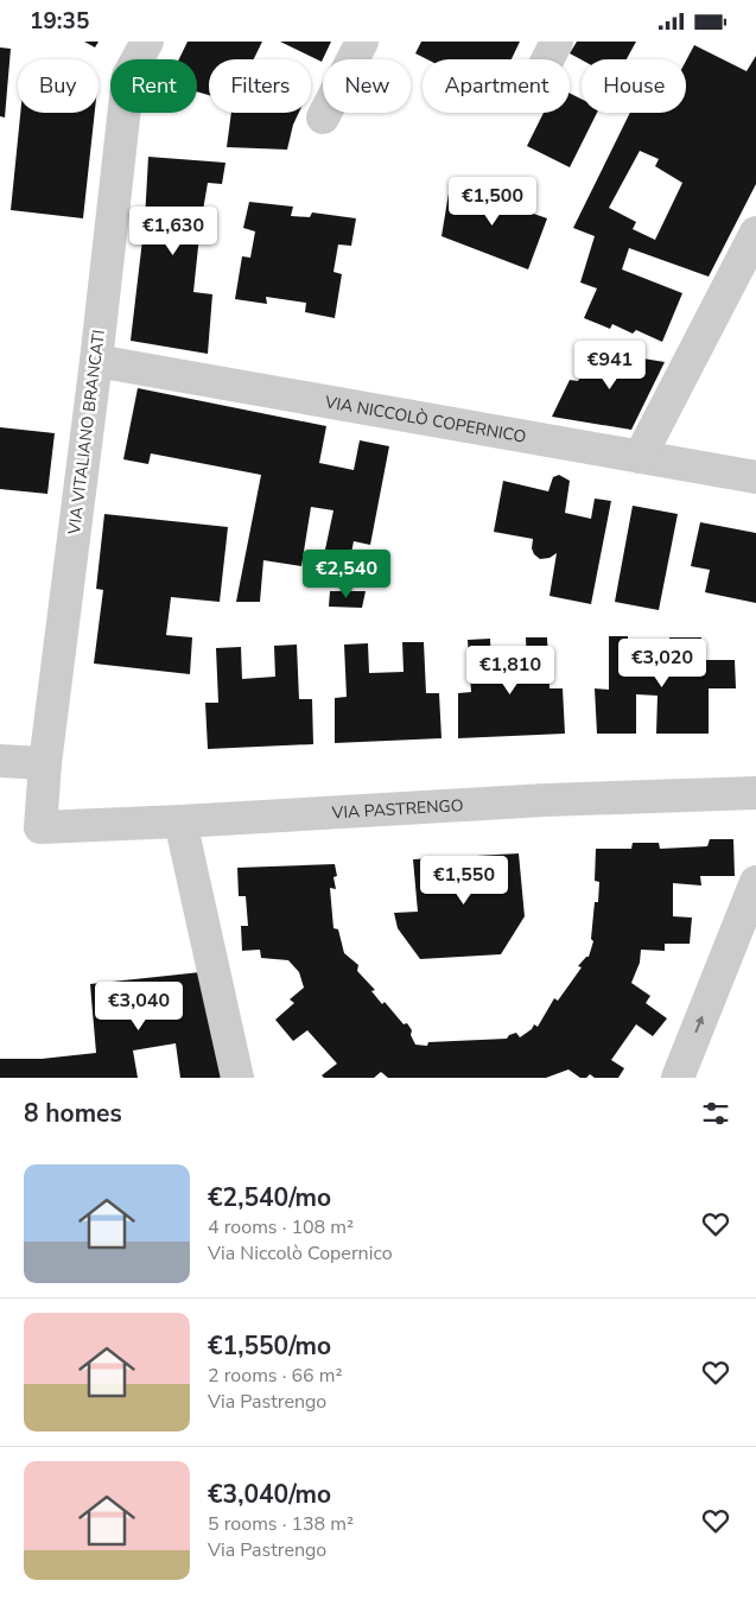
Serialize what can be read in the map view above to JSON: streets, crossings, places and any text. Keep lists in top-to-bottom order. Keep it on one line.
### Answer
{"streets":{"street":["VIA NICCOLÒ COPERNICO","VIA VITALIANO BRANCATI","VIA PASTRENGO"]},"crossings":[["VIA NICCOLÒ COPERNICO","VIA VITALIANO BRANCATI"],["VIA VITALIANO BRANCATI","VIA PASTRENGO"]],"page":{"status":"19:35","chip":["Buy","Rent","Filters","New","Apartment","House"],"price":["€1,500","€1,630","€941","€2,540","€3,020","€1,810","€1,550","€3,040"],"heading":"8 homes","list":[{"name":"€2,540/mo","note":"4 rooms · 108 m² · Via Niccolò Copernico"},{"name":"€1,550/mo","note":"2 rooms · 66 m² · Via Pastrengo"},{"name":"€3,040/mo","note":"5 rooms · 138 m² · Via Pastrengo"}]}}
